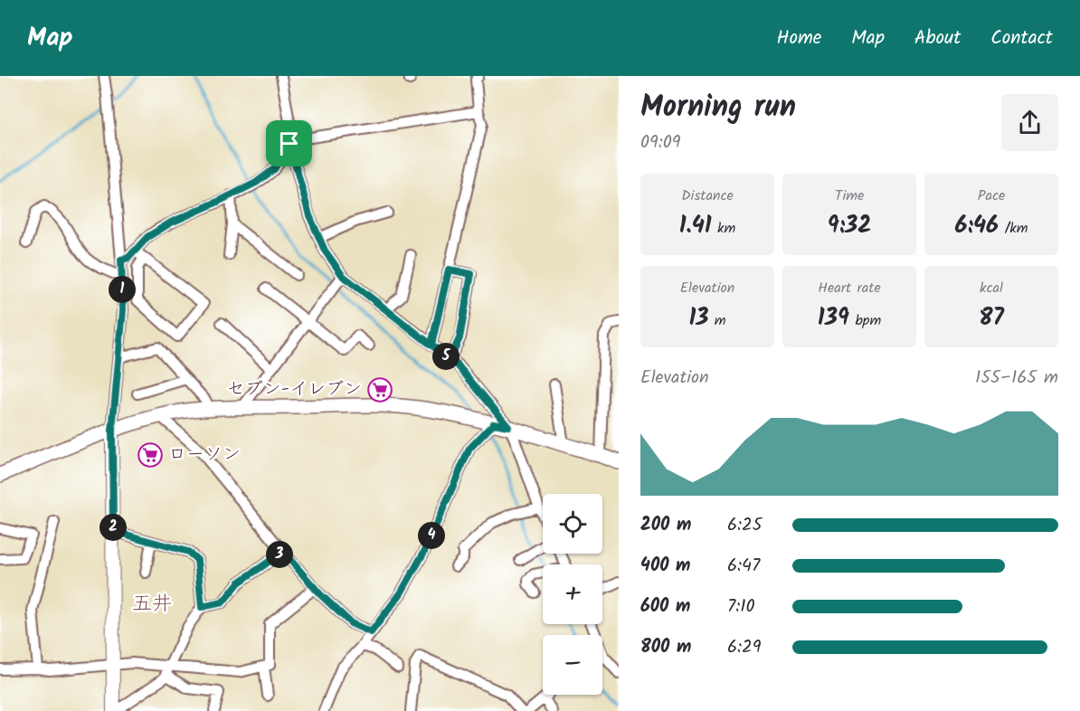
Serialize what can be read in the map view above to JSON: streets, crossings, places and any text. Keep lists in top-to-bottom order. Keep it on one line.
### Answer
{"districts":["五井"],"places":{"supermarket":["セブン-イレブン","ローソン"]},"page":{"header":"Map","nav":["Home","Map","About","Contact"],"heading":["Morning run","09:09"],"stats":[["Distance","1.41 km"],["Time","9:32"],["Pace","6:46 /km"],["Elevation","13 m"],["Heart rate","139 bpm"],["kcal","87"]],"pins":["1","5","2","4","3"],"chart":["Elevation","155–165 m"],"map_buttons":["+","−"],"list":[{"name":"200 m","note":"6:25"},{"name":"400 m","note":"6:47"},{"name":"600 m","note":"7:10"},{"name":"800 m","note":"6:29"}]}}
